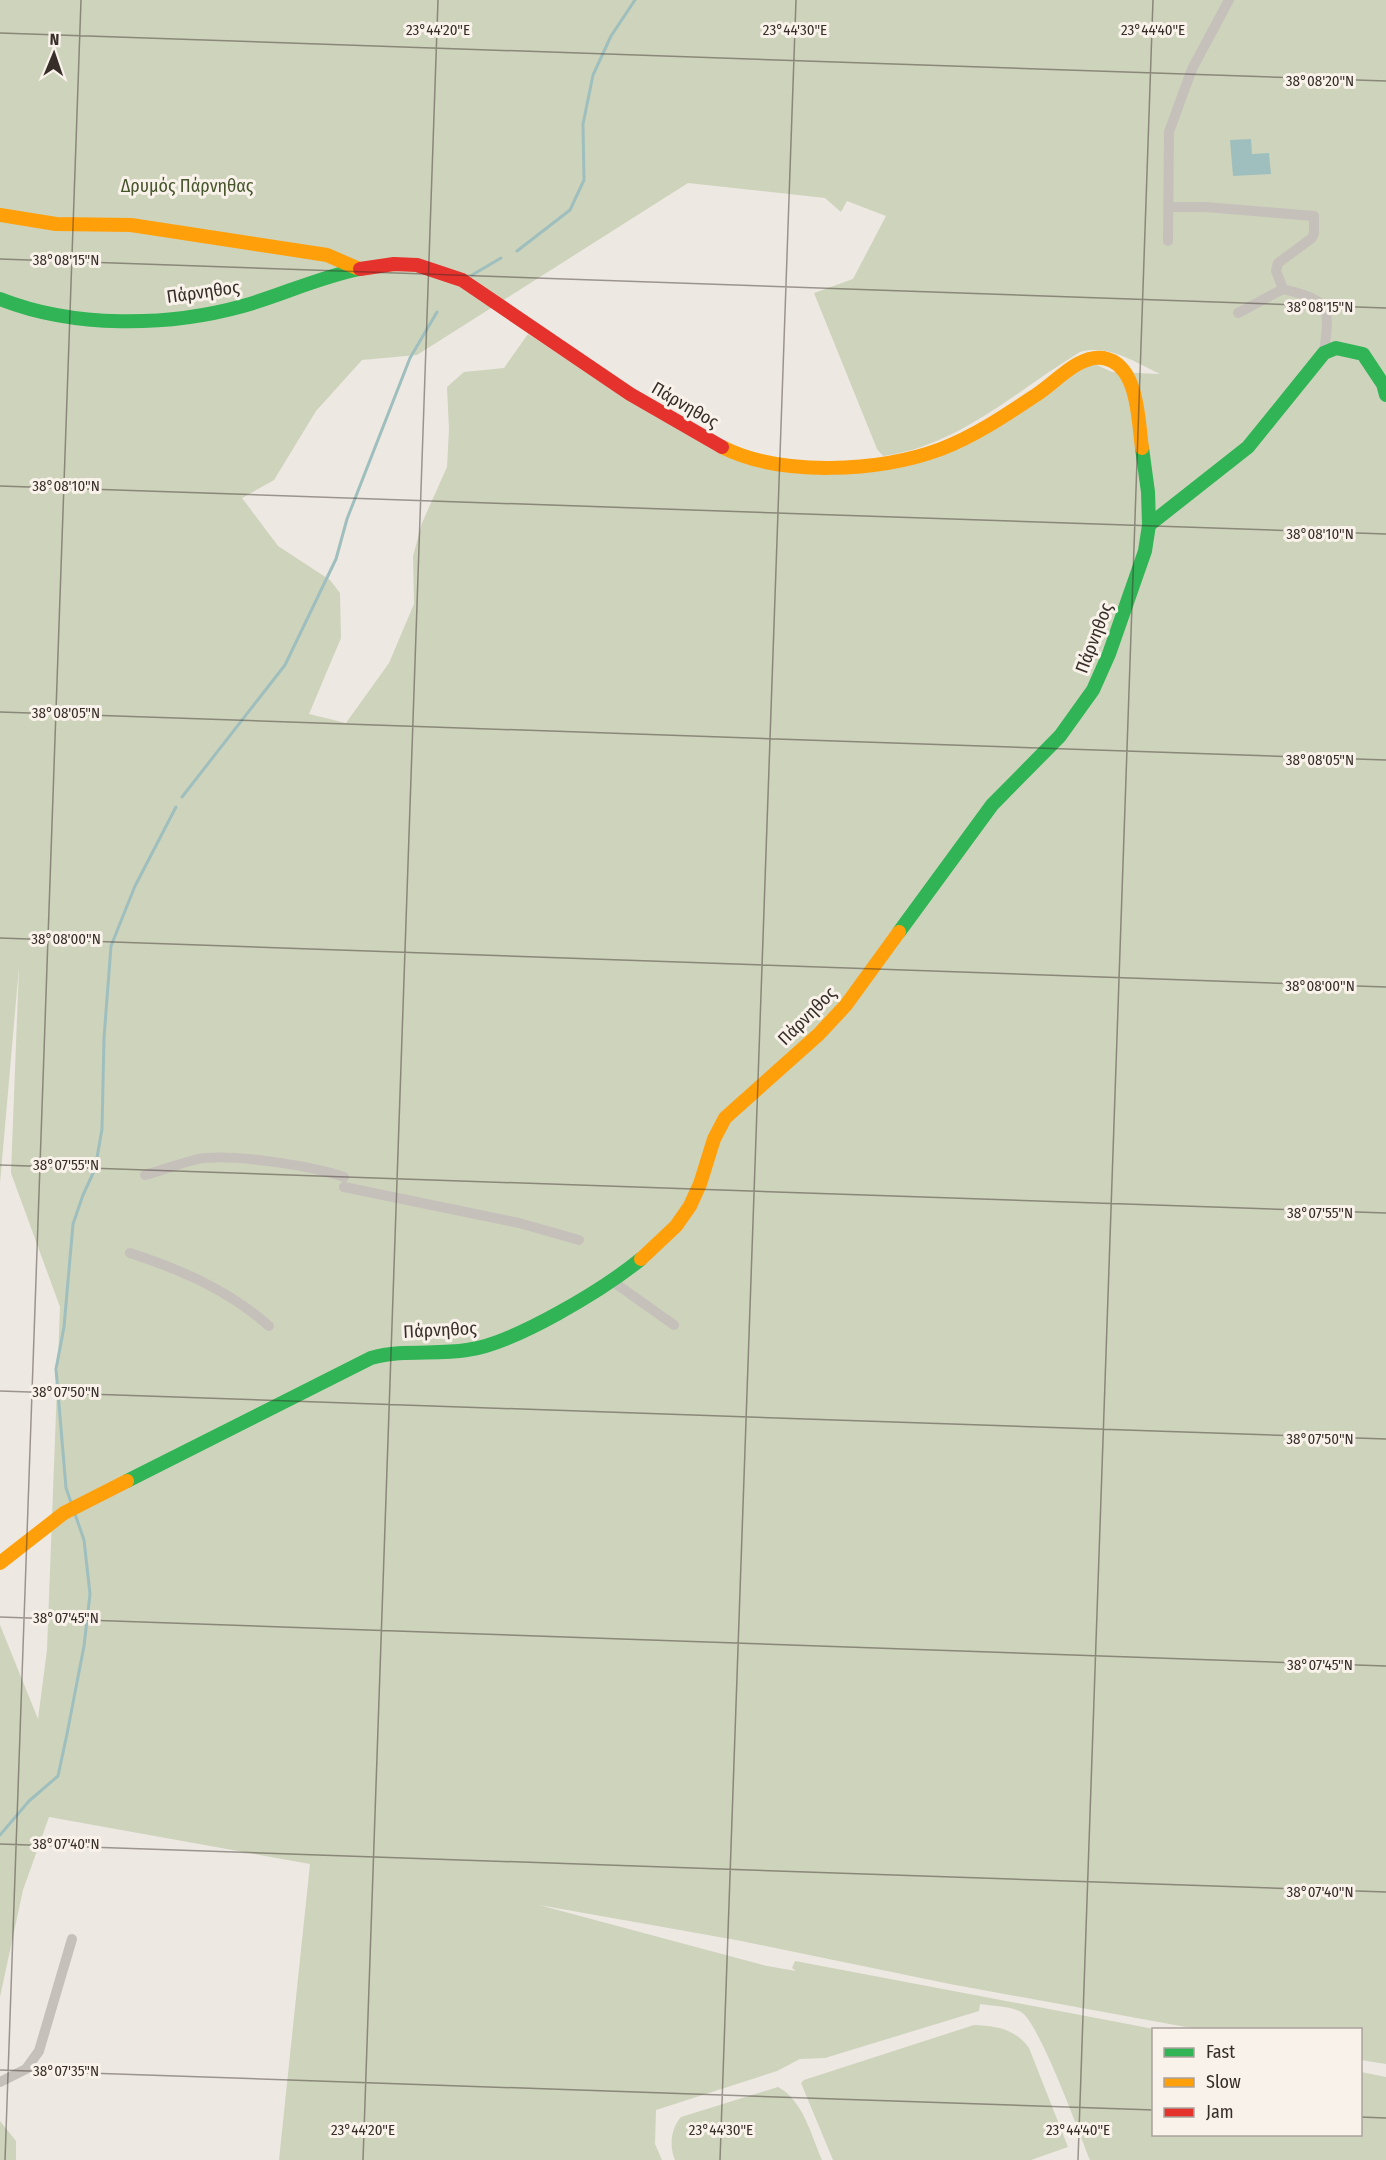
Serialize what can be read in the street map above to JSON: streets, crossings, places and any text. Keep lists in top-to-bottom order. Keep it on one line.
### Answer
{"streets":{"main road":["Πάρνηθος"]},"parks":["Δρυμός Πάρνηθας"],"legend":["Fast","Slow","Jam"],"north":"top","coordinates":["23°44'20\"E","23°44'30\"E","23°44'40\"E","38°08'20\"N","38°08'15\"N","38°08'10\"N","38°08'05\"N","38°08'00\"N","38°07'55\"N","38°07'50\"N","38°07'45\"N","38°07'40\"N","38°07'35\"N"]}
